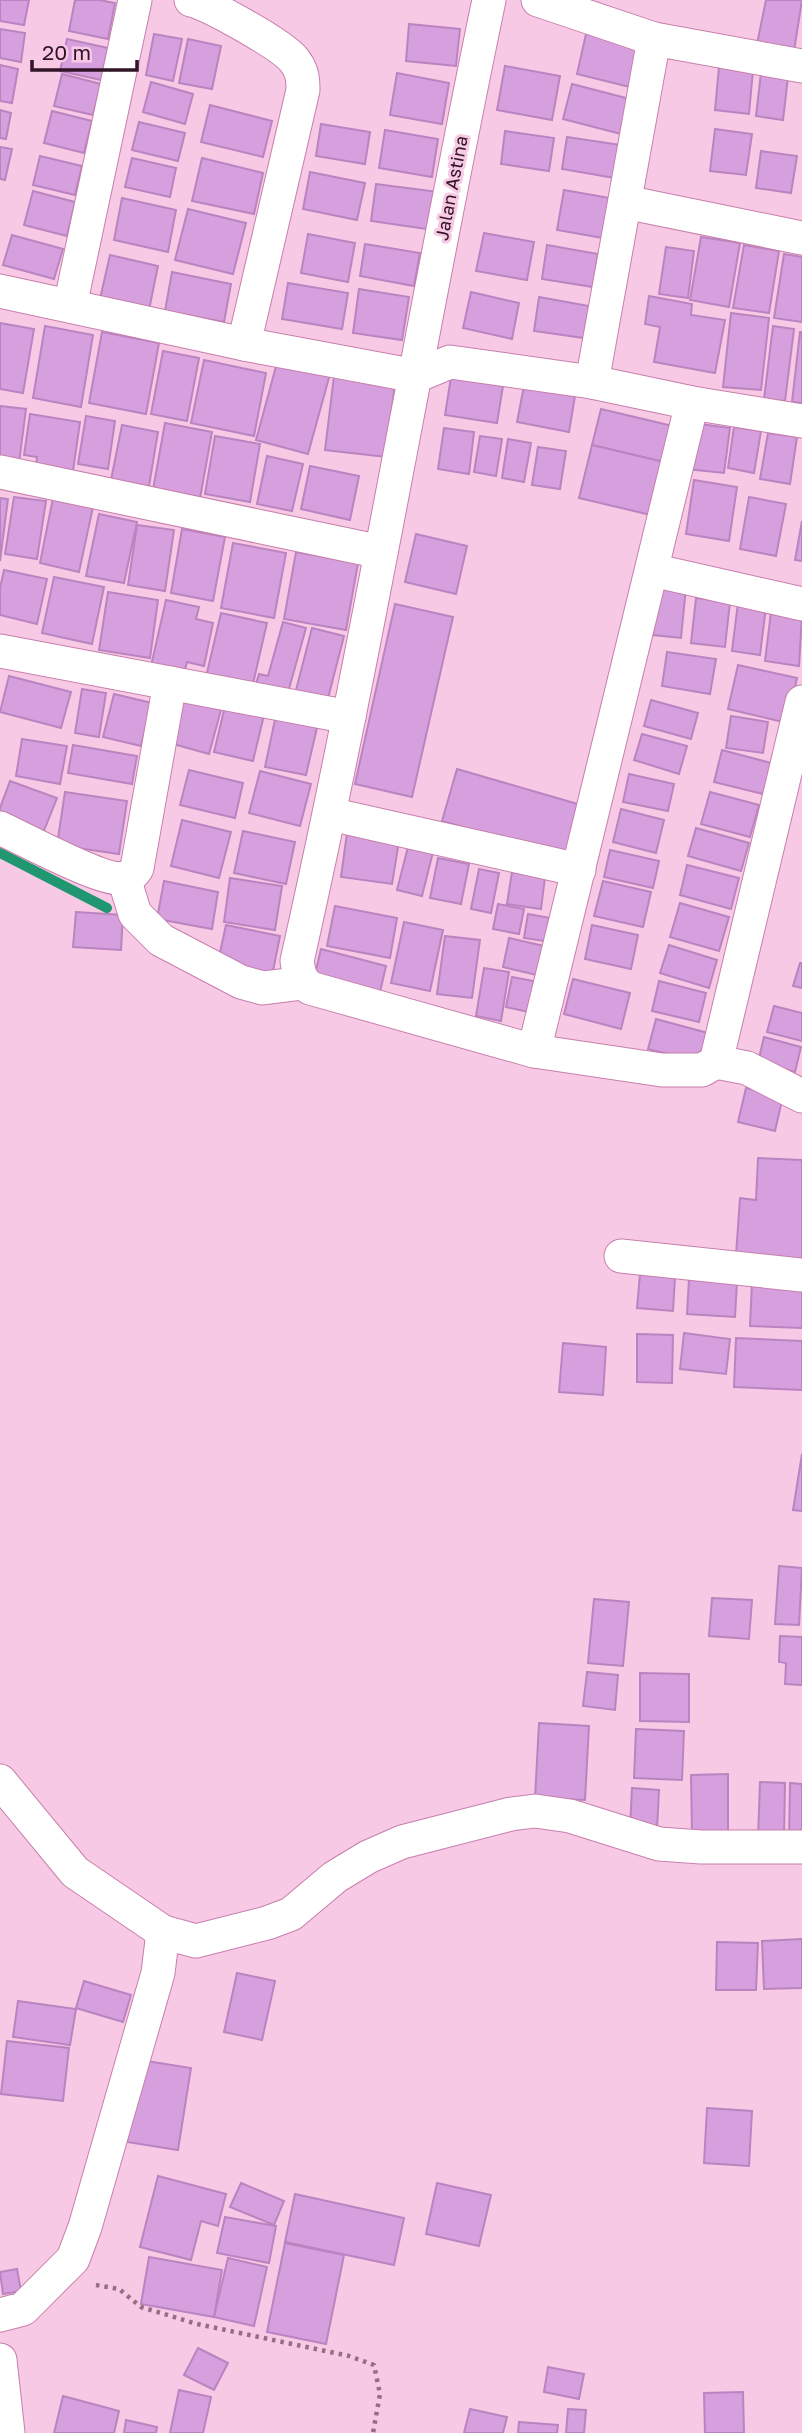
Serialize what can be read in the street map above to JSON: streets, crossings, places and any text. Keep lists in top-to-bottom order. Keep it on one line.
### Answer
{"streets":{"street":["Jalan Astina"]},"scale_bar":"20 m"}
